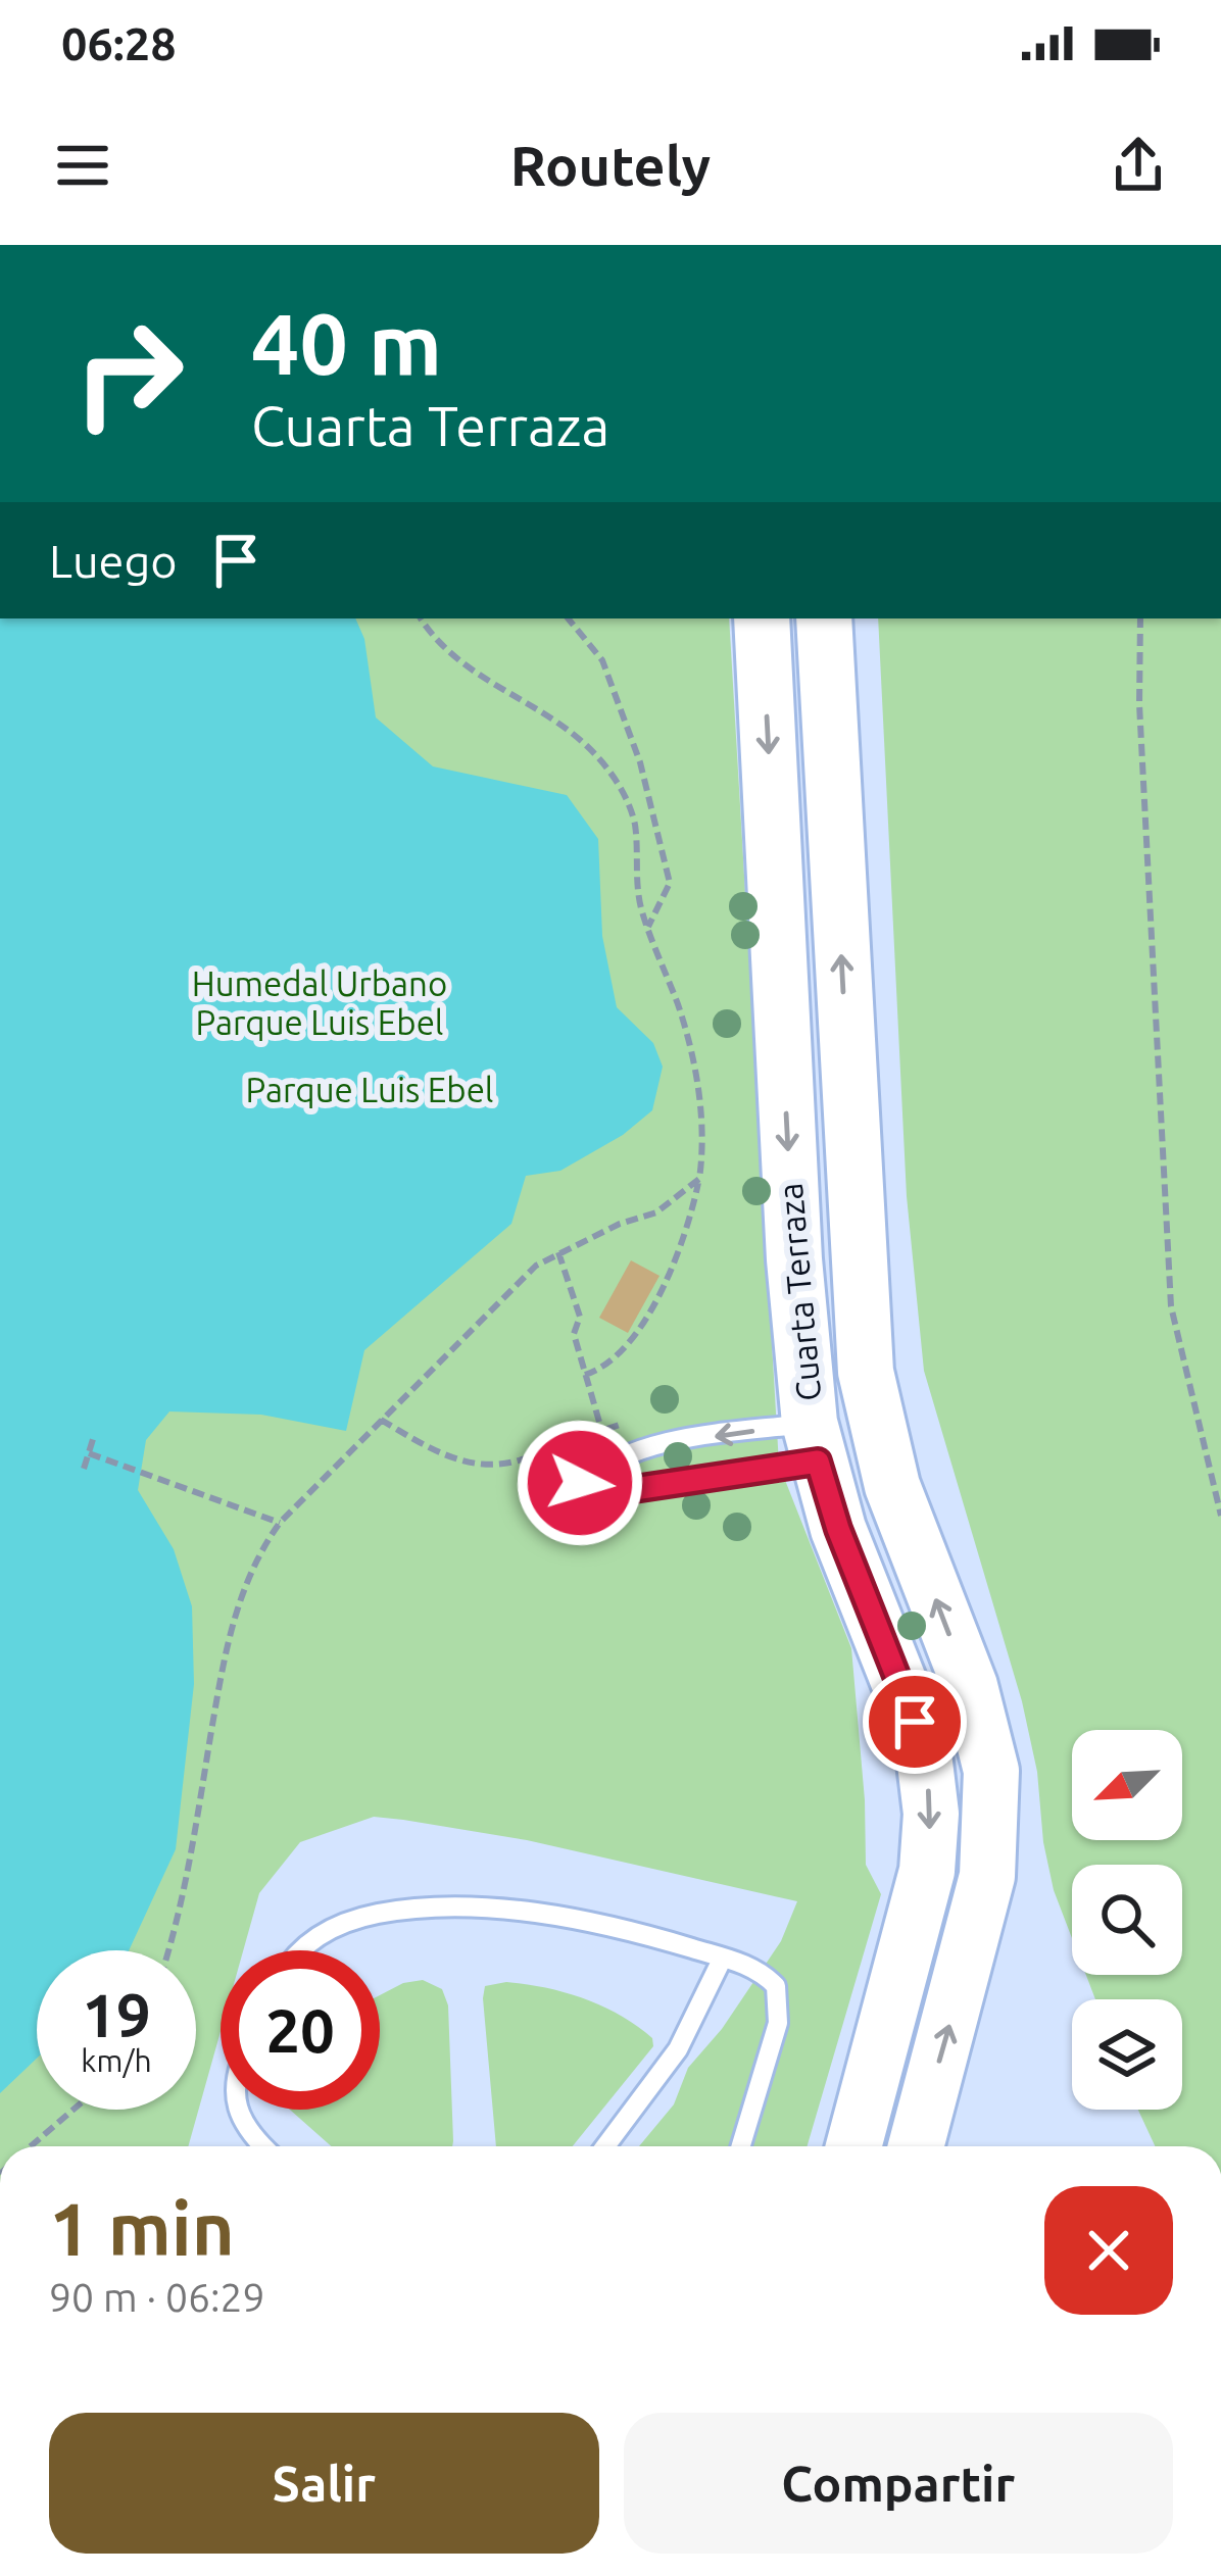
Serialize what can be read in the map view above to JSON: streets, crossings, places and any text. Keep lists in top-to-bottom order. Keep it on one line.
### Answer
{"streets":{"street":["Cuarta Terraza"]},"parks":["Humedal Urbano Parque Luis Ebel","Parque Luis Ebel"],"north":"bottom left","page":{"status":"06:28","header":"Routely","turn":["40 m","Cuarta Terraza"],"then":"Luego","speed":"19 km/h","limit":"20","heading":["1 min","90 m · 06:29"],"buttons":["Salir","Compartir"]}}
